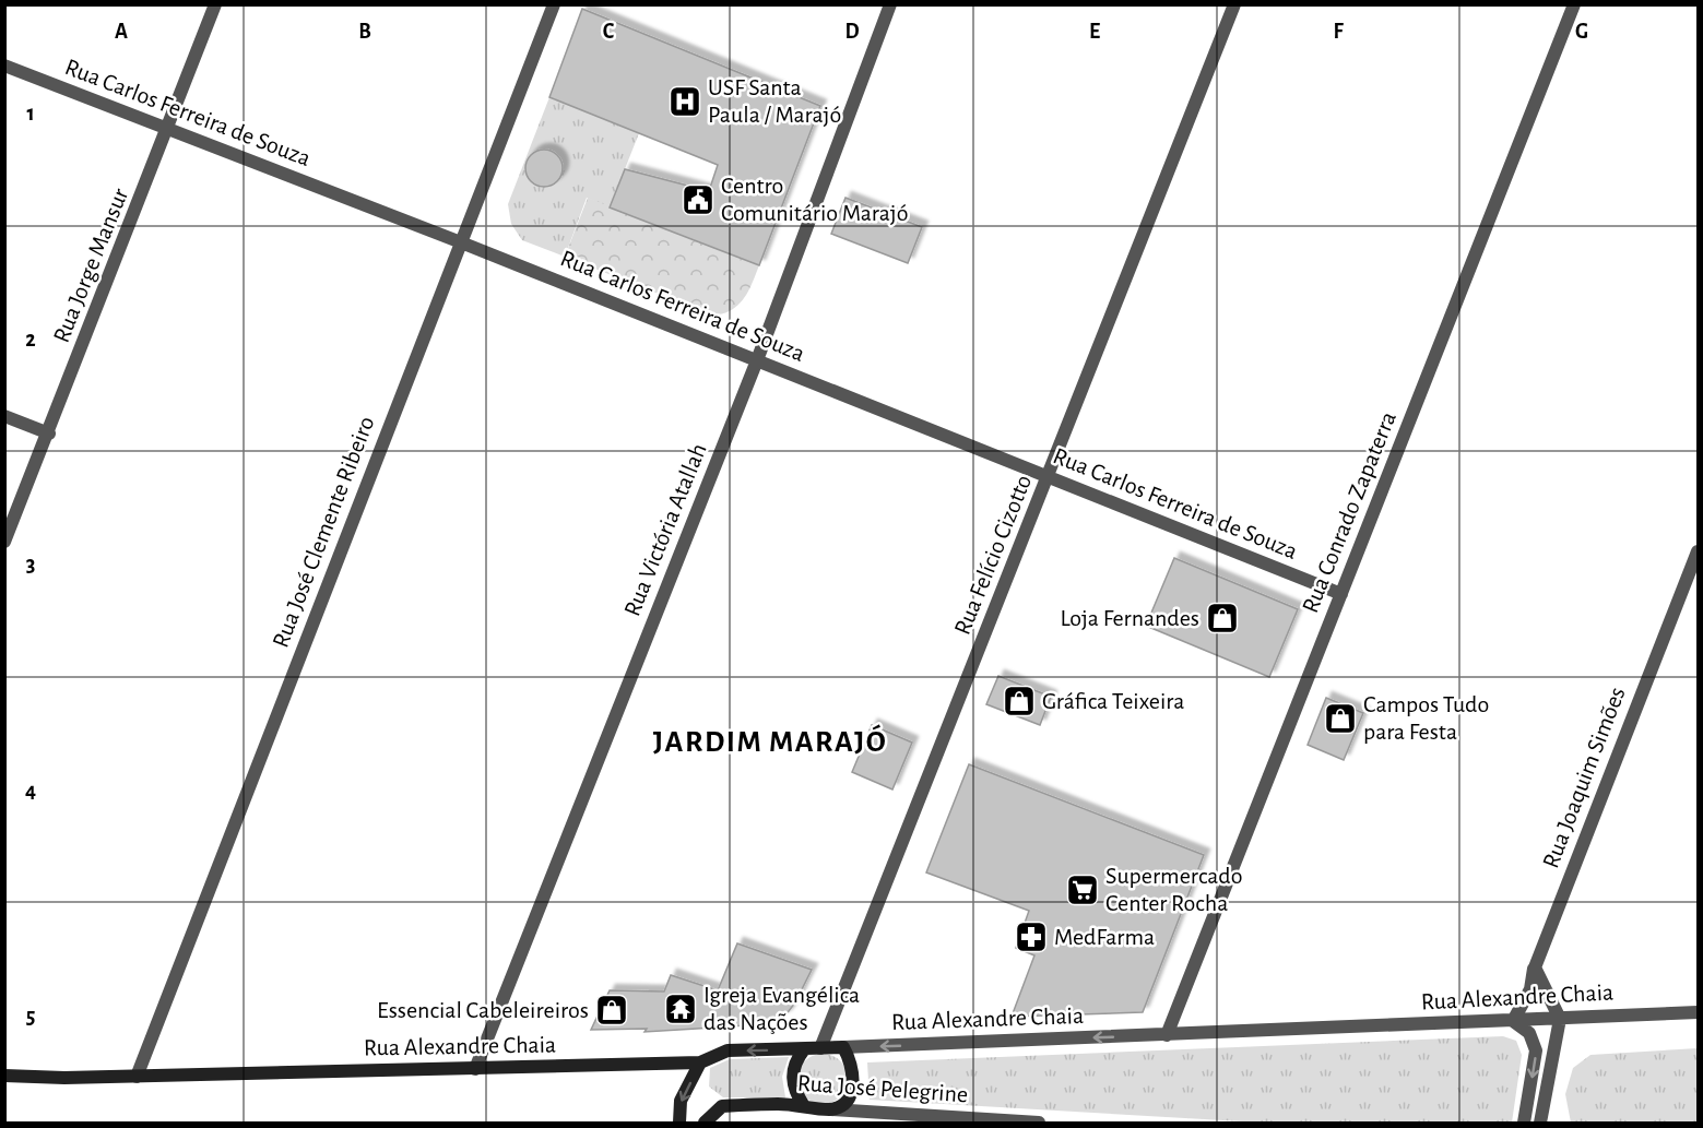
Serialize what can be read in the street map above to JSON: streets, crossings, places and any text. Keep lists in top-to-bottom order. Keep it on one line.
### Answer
{"streets":{"street":["Rua Carlos Ferreira de Souza","Rua Jorge Mansur","Rua Conrado Zapaterra","Rua Victória Atallah","Rua José Clemente Ribeiro","Rua Felício Cizotto","Rua Joaquim Simões","Rua Alexandre Chaia","Rua José Pelegrine"]},"crossings":[["Rua Carlos Ferreira de Souza","Rua Jorge Mansur"],["Rua Carlos Ferreira de Souza","Rua Conrado Zapaterra"],["Rua Carlos Ferreira de Souza","Rua Victória Atallah"],["Rua Carlos Ferreira de Souza","Rua José Clemente Ribeiro"],["Rua Carlos Ferreira de Souza","Rua Felício Cizotto"],["Rua Conrado Zapaterra","Rua Alexandre Chaia"],["Rua Victória Atallah","Rua Alexandre Chaia"],["Rua José Clemente Ribeiro","Rua Alexandre Chaia"],["Rua Felício Cizotto","Rua Alexandre Chaia"],["Rua Felício Cizotto","Rua José Pelegrine"],["Rua Joaquim Simões","Rua Alexandre Chaia"],["Rua Alexandre Chaia","Rua José Pelegrine"]],"districts":["JARDIM MARAJÓ"],"places":{"hospital":["USF Santa Paula / Marajó"],"public building":["Centro Comunitário Marajó"],"shop":["Loja Fernandes","Gráfica Teixeira","Campos Tudo para Festa","Essencial Cabeleireiros"],"supermarket":["Supermercado Center Rocha"],"pharmacy":["MedFarma"],"temple":["Igreja Evangélica das Nações"]},"grid":{"columns":["A","B","C","D","E","F","G"],"rows":["1","2","3","4","5"]}}
